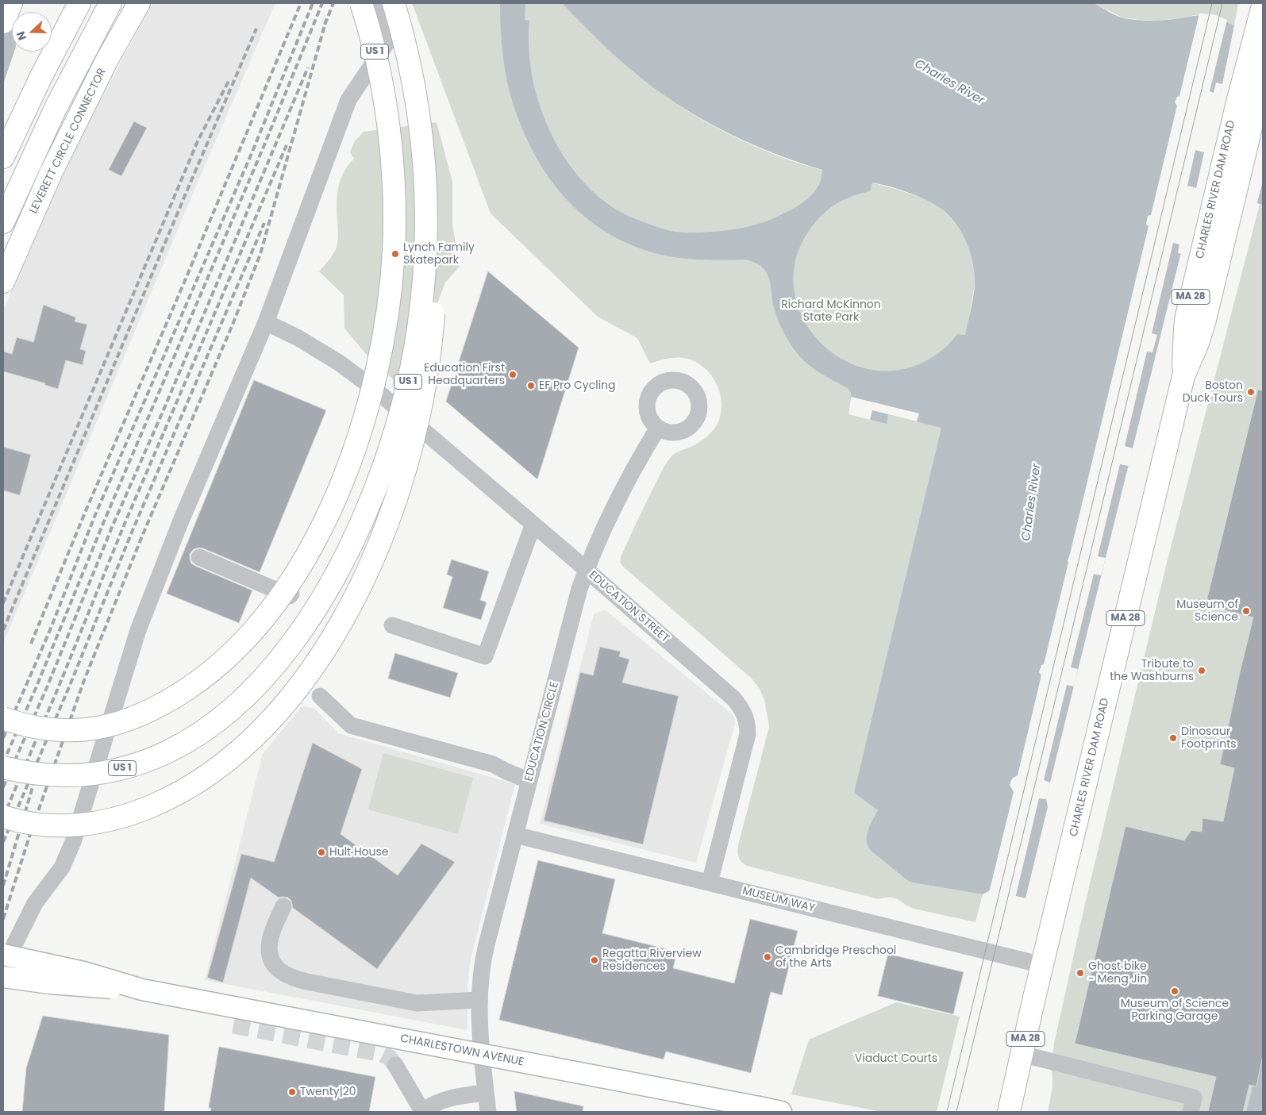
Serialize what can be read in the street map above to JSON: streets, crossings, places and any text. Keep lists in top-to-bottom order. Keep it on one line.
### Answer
{"streets":{"highway":["US 1","LEVERETT CIRCLE CONNECTOR","CHARLES RIVER DAM ROAD","MA 28"],"main road":["CHARLESTOWN AVENUE"],"street":["EDUCATION STREET","EDUCATION CIRCLE","MUSEUM WAY"]},"crossings":[["CHARLES RIVER DAM ROAD","MUSEUM WAY"],["EDUCATION STREET","EDUCATION CIRCLE"],["EDUCATION STREET","MUSEUM WAY"],["EDUCATION CIRCLE","MUSEUM WAY"]],"water":["Charles River"],"parks":["Richard McKinnon State Park","Viaduct Courts"],"places":["Lynch Family Skatepark","Education First Headquarters","EF Pro Cycling","Boston Duck Tours","Museum of Science","Tribute to the Washburns","Dinosaur Footprints","Hult House","Cambridge Preschool of the Arts","Regatta Riverview Residences","Ghost bike - Meng Jin","Museum of Science Parking Garage","Twenty|20"],"north":"left"}
